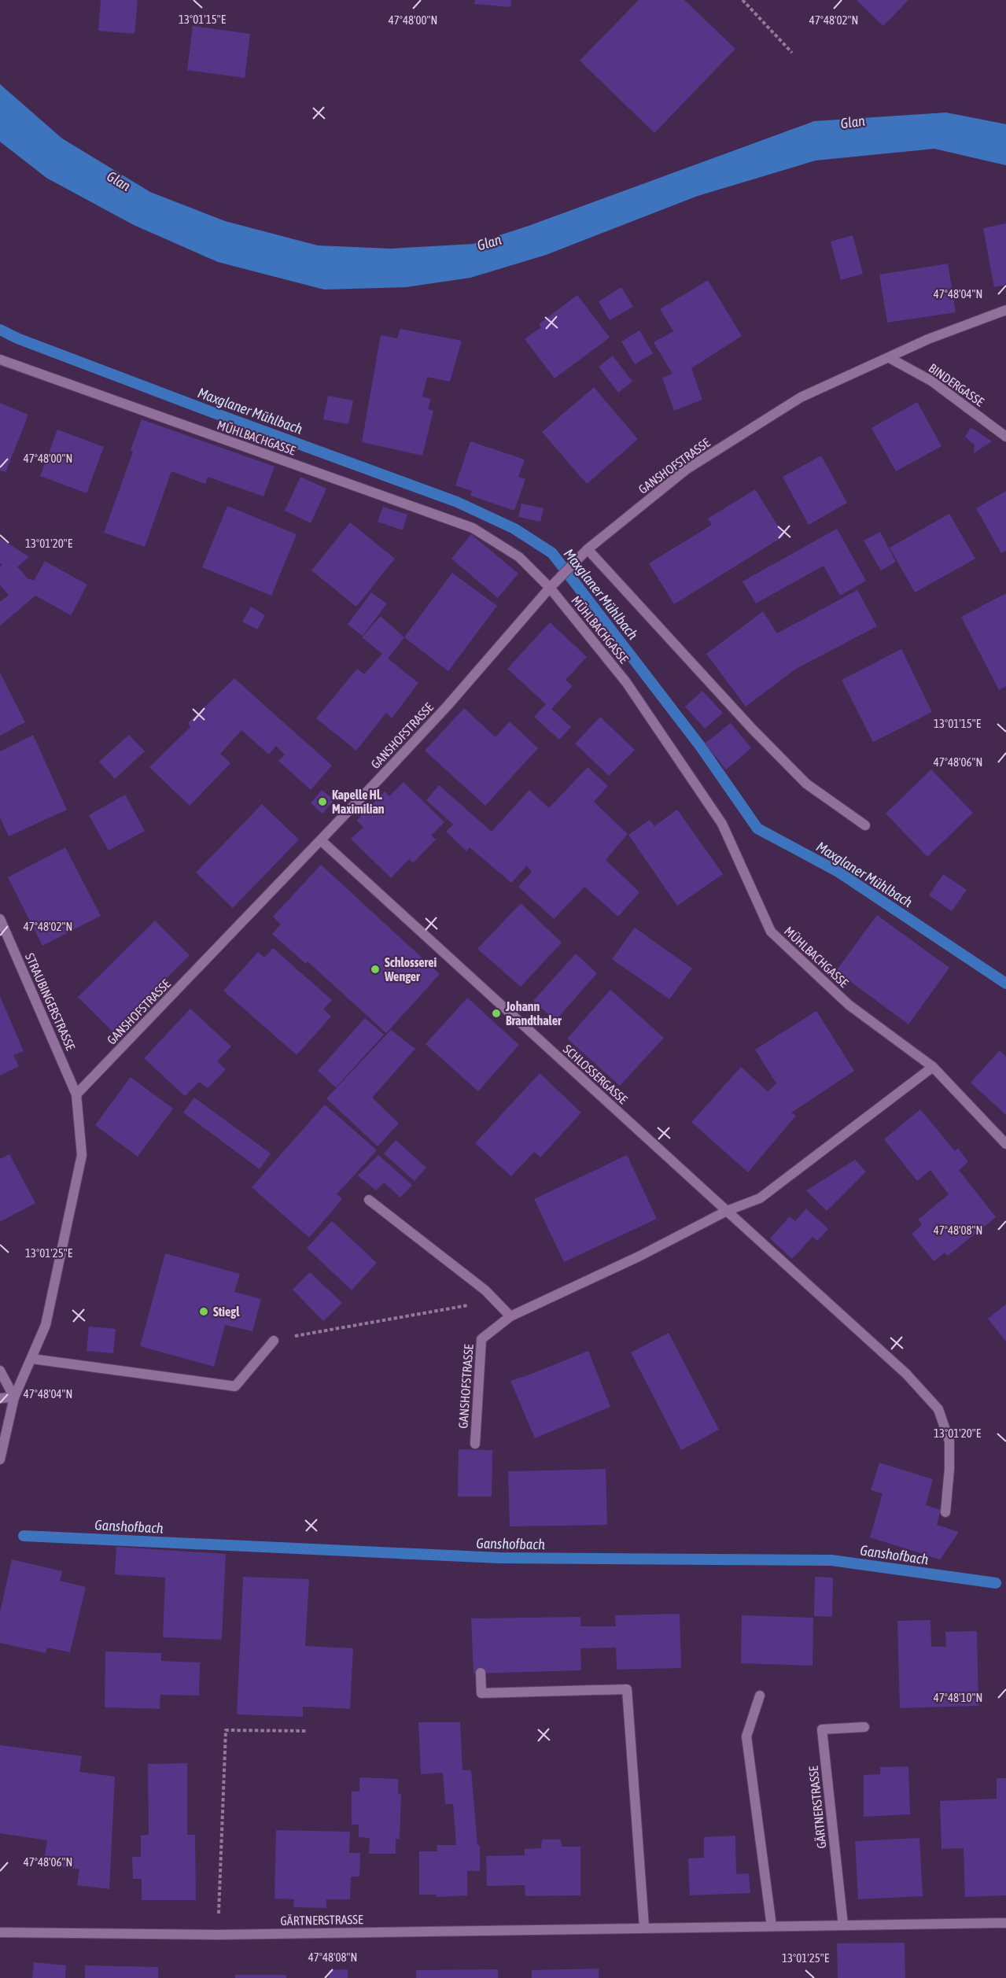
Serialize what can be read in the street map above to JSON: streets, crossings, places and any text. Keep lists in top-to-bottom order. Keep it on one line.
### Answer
{"streets":{"street":["BINDERGASSE","MÜHLBACHGASSE","GANSHOFSTRASSE","STRAUBINGERSTRASSE","SCHLOSSERGASSE","GÄRTNERSTRASSE"]},"crossings":[["BINDERGASSE","GANSHOFSTRASSE"],["MÜHLBACHGASSE","GANSHOFSTRASSE"],["GANSHOFSTRASSE","STRAUBINGERSTRASSE"],["GANSHOFSTRASSE","SCHLOSSERGASSE"]],"water":["Glan","Maxglaner Mühlbach","Ganshofbach"],"places":["Kapelle Hl. Maximilian","Schlosserei Wenger","Johann Brandthaler","Stiegl"],"coordinates":["13°01'15\"E","47°48'00\"N","47°48'02\"N","47°48'04\"N","13°01'20\"E","47°48'06\"N","47°48'08\"N","13°01'25\"E","47°48'10\"N"]}
